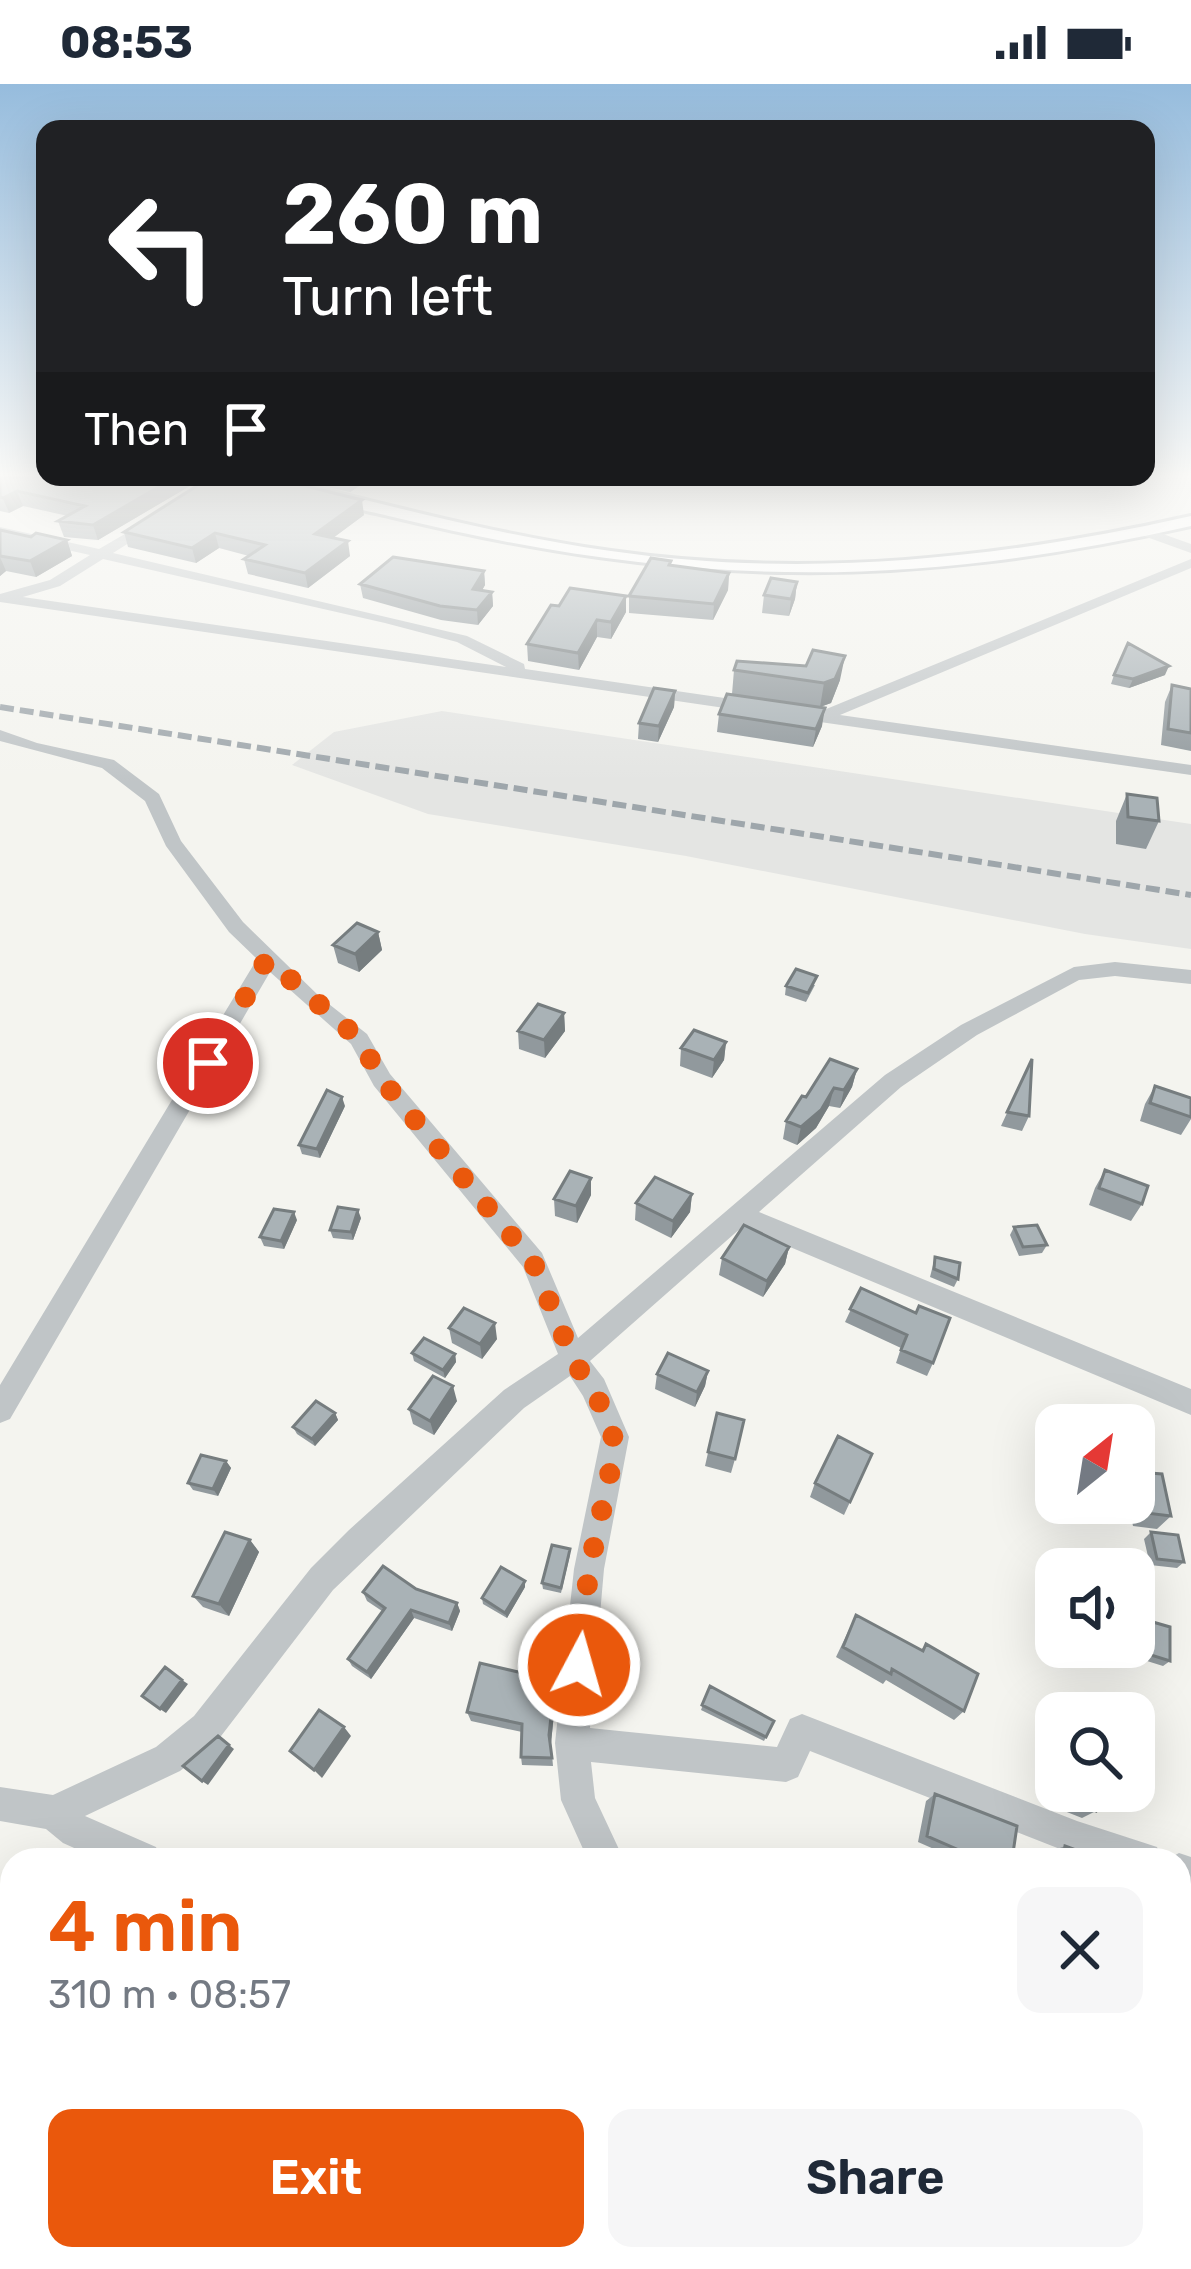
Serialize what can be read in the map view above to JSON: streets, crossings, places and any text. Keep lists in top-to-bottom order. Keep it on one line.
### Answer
{"north":"top right","page":{"status":"08:53","turn":["260 m","Turn left"],"then":"Then","heading":["4 min","310 m · 08:57"],"buttons":["Exit","Share"]}}
